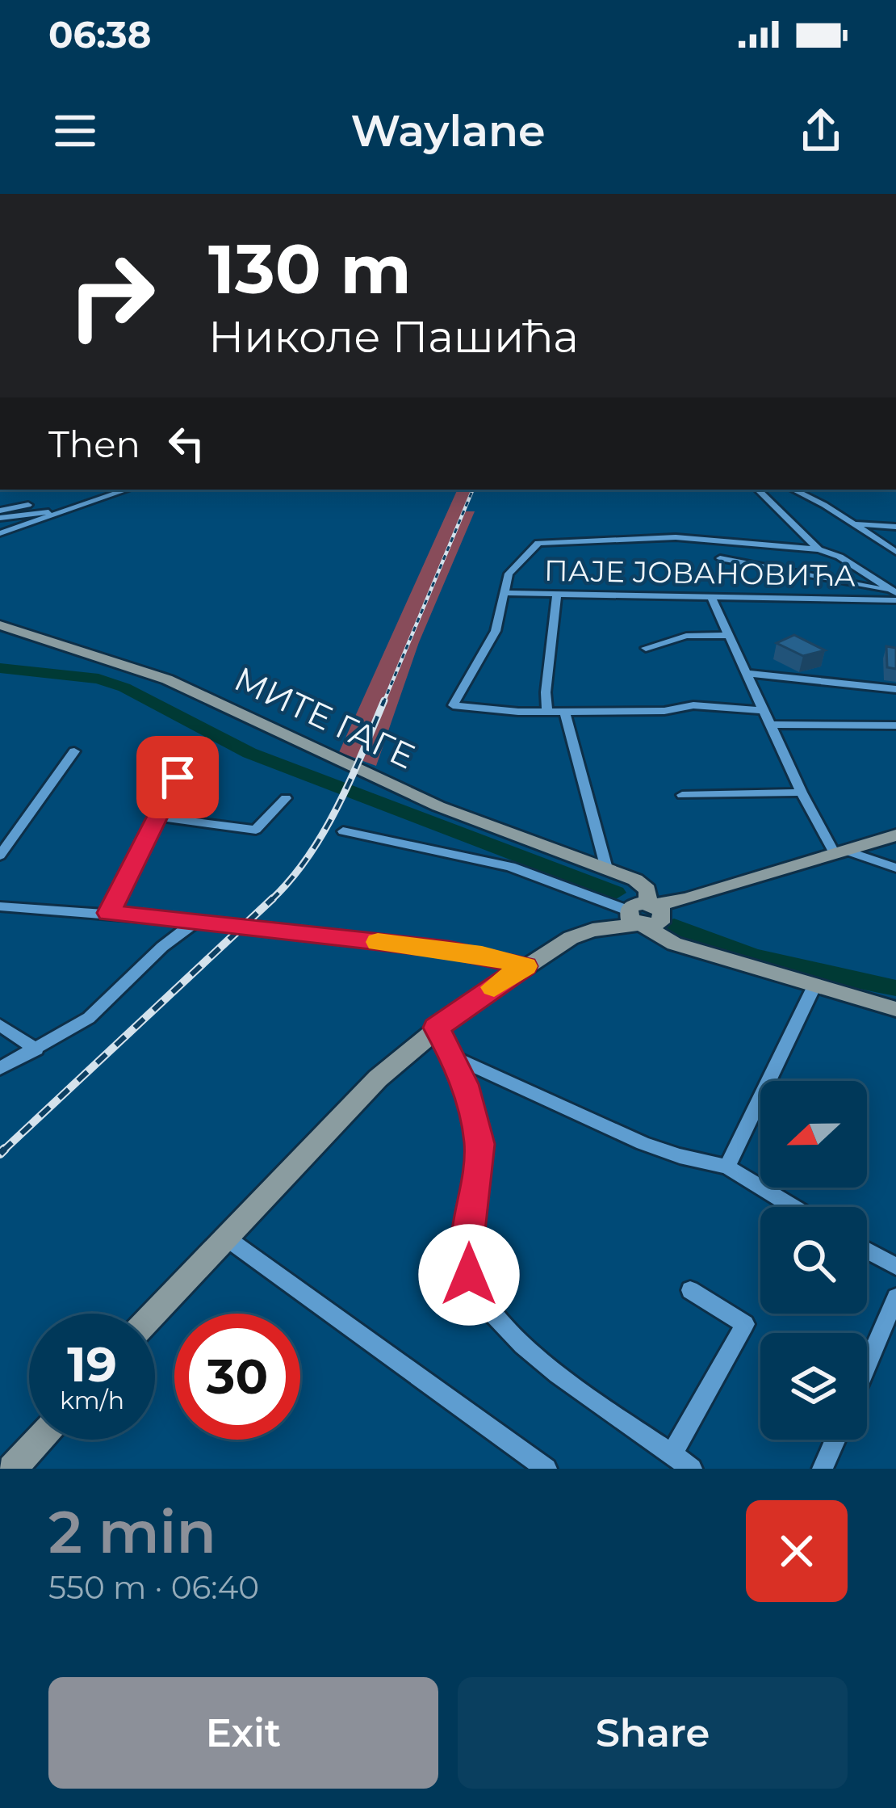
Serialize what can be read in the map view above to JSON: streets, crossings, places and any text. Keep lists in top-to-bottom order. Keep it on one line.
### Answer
{"streets":{"main road":["МИТЕ ГАГЕ"],"street":["ПАЈЕ ЈОВАНОВИЋА"]},"north":"left","page":{"status":"06:38","header":"Waylane","turn":["130 m","Николе Пашића"],"then":"Then","speed":"19 km/h","limit":"30","heading":["2 min","550 m · 06:40"],"buttons":["Exit","Share"]}}
